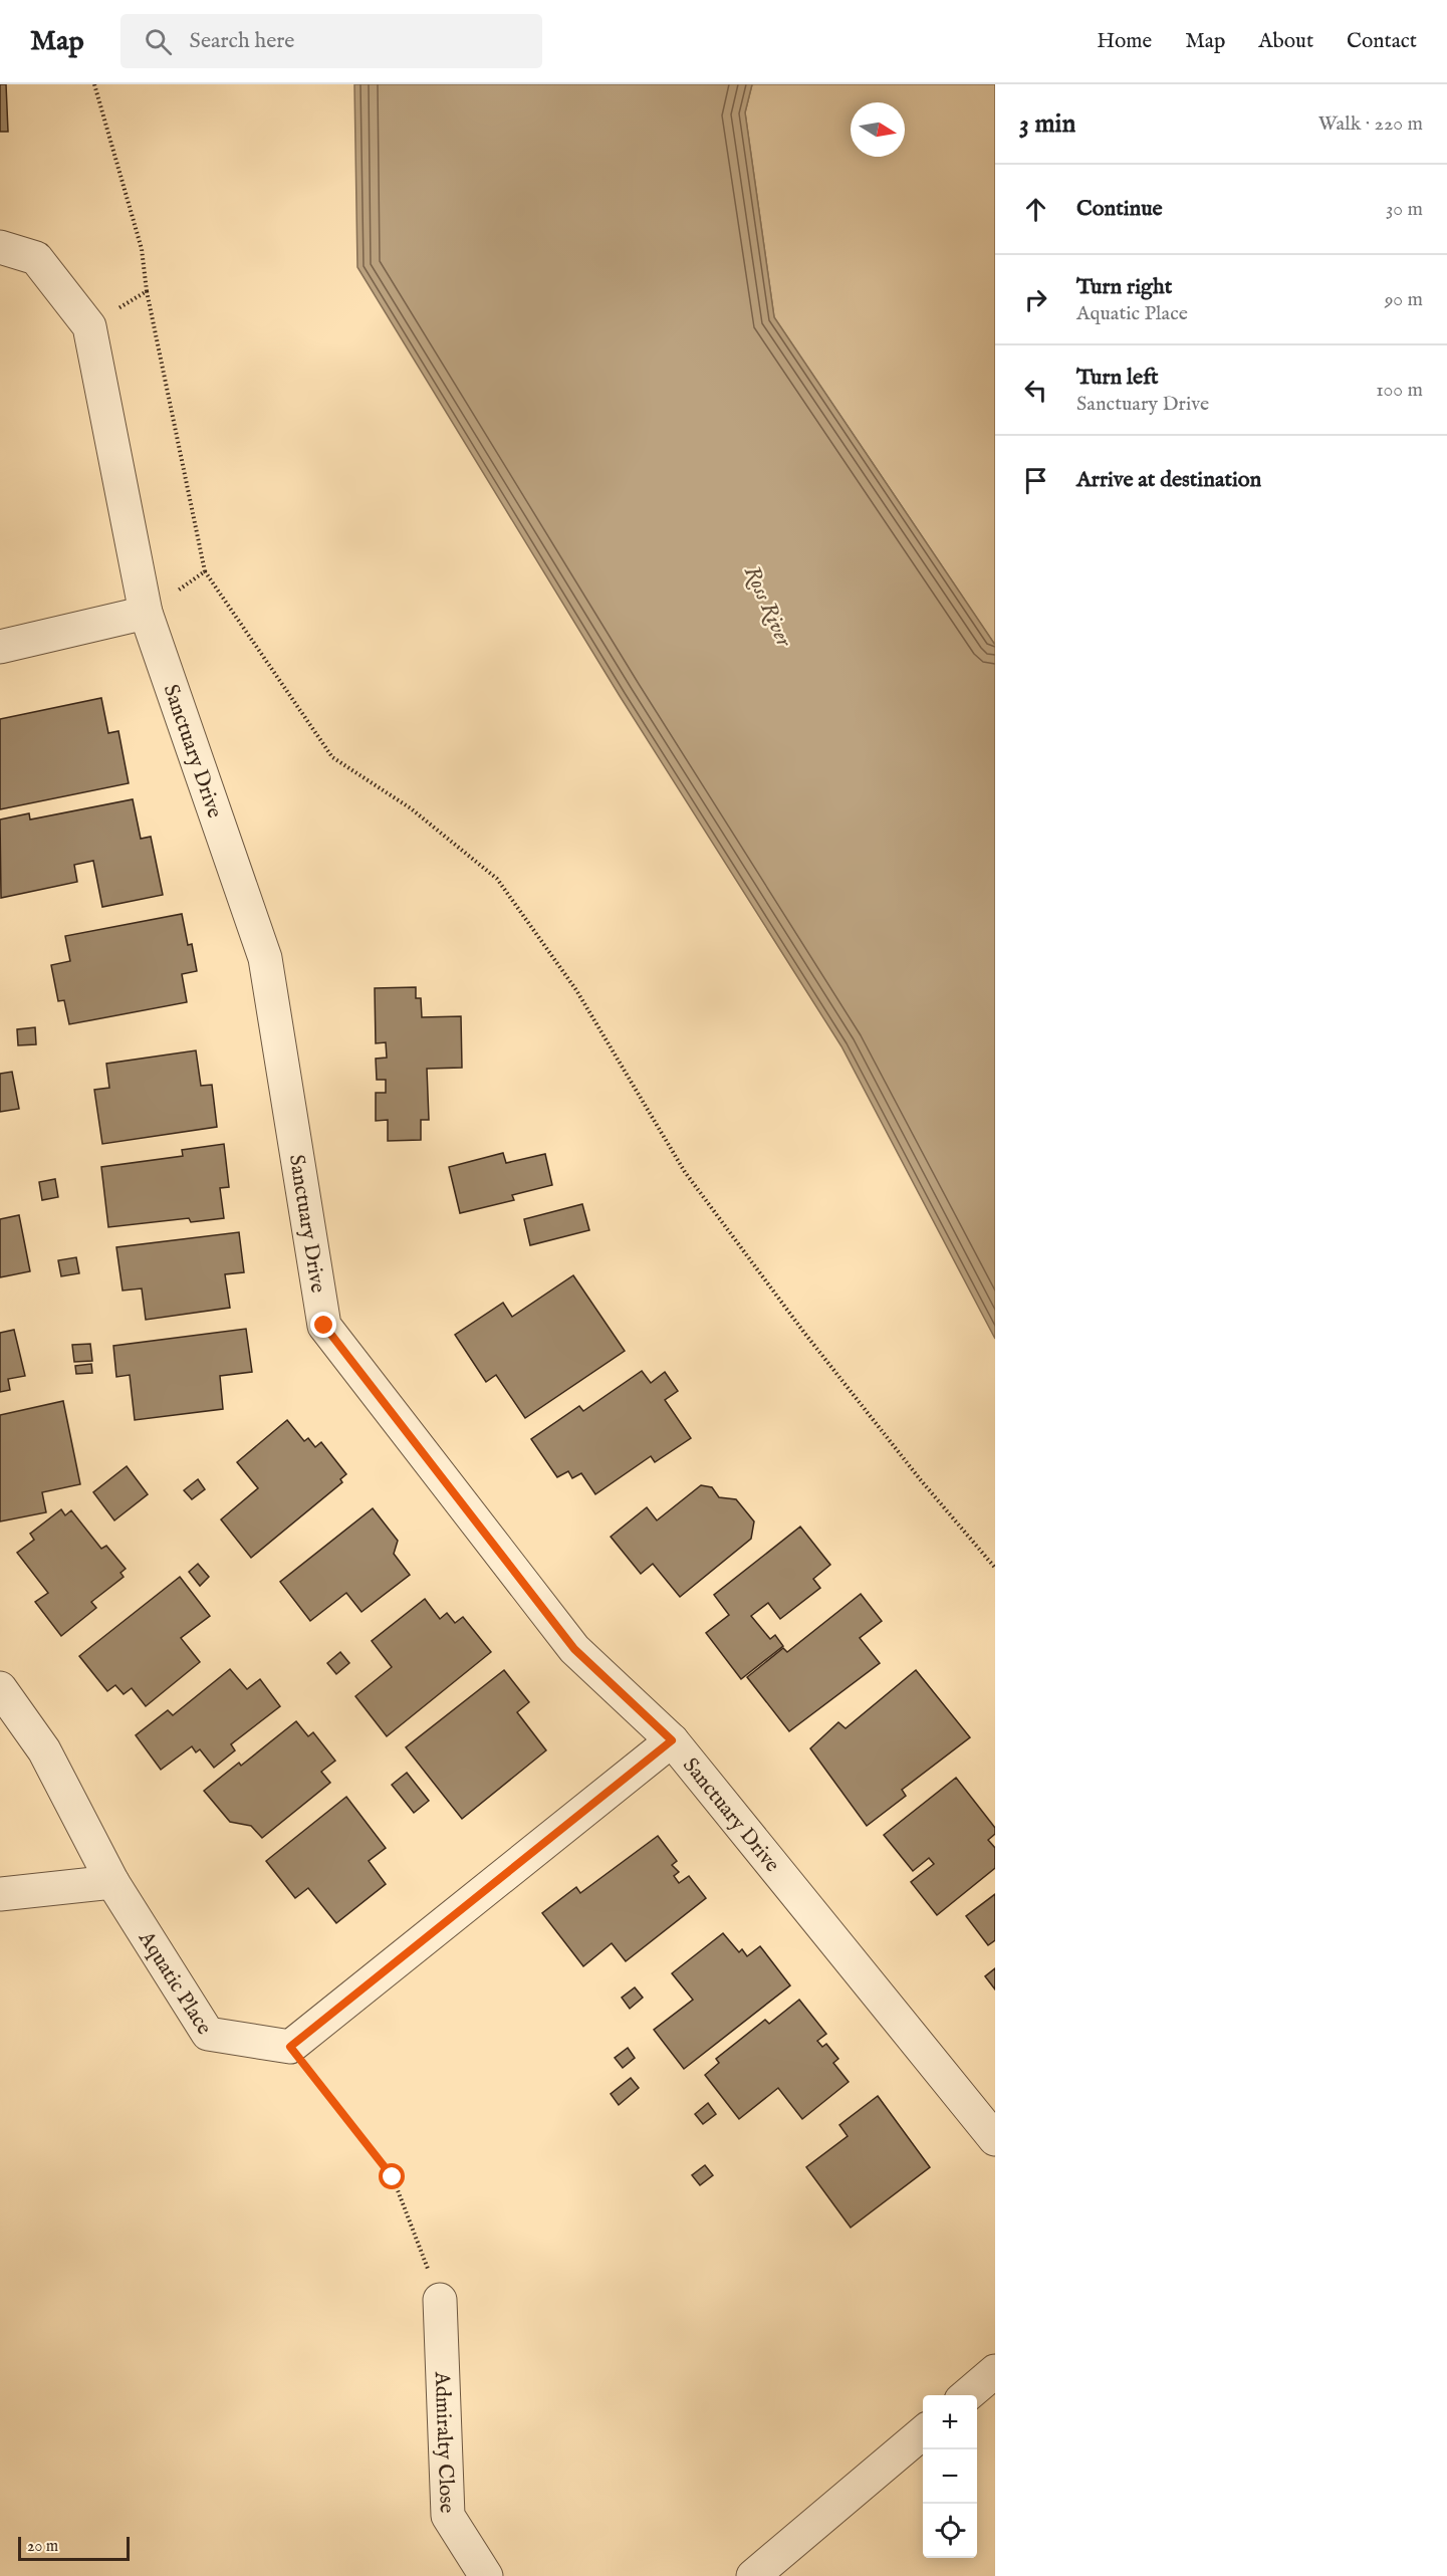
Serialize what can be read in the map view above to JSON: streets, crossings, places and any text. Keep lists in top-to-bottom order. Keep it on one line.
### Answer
{"streets":{"street":["Sanctuary Drive","Aquatic Place","Admiralty Close"]},"water":["Ross River"],"scale_bar":"20 m","north":"right","page":{"header":"Map","search":"Search here","nav":["Home","Map","About","Contact"],"heading":["3 min","Walk · 220 m"],"list":[["Continue","30 m"],["Turn right","Aquatic Place","90 m"],["Turn left","Sanctuary Drive","100 m"],"Arrive at destination"],"map_buttons":["+","−"],"scale":"20 m"}}
